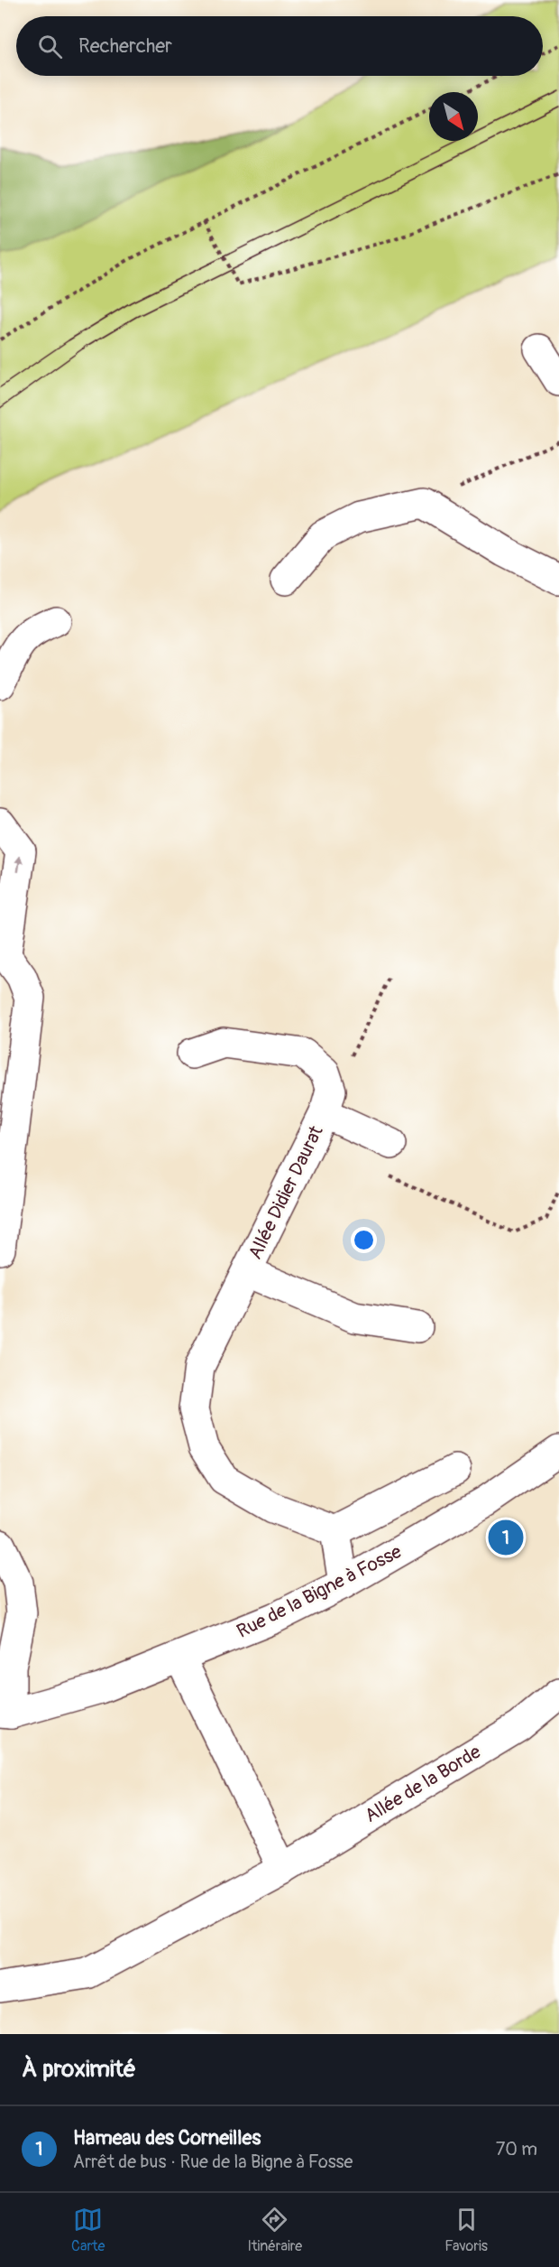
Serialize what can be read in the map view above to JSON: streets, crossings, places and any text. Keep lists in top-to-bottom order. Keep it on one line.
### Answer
{"streets":{"street":["Allée Didier Daurat","Rue de la Bigne à Fosse","Allée de la Borde"]},"north":"bottom right","page":{"search":"Rechercher","pins":"1","heading":"À proximité","list":[{"mark":"1","name":"Hameau des Corneilles","note":"Arrêt de bus · Rue de la Bigne à Fosse","value":"70 m"}],"nav":["Carte","Itinéraire","Favoris"]}}
